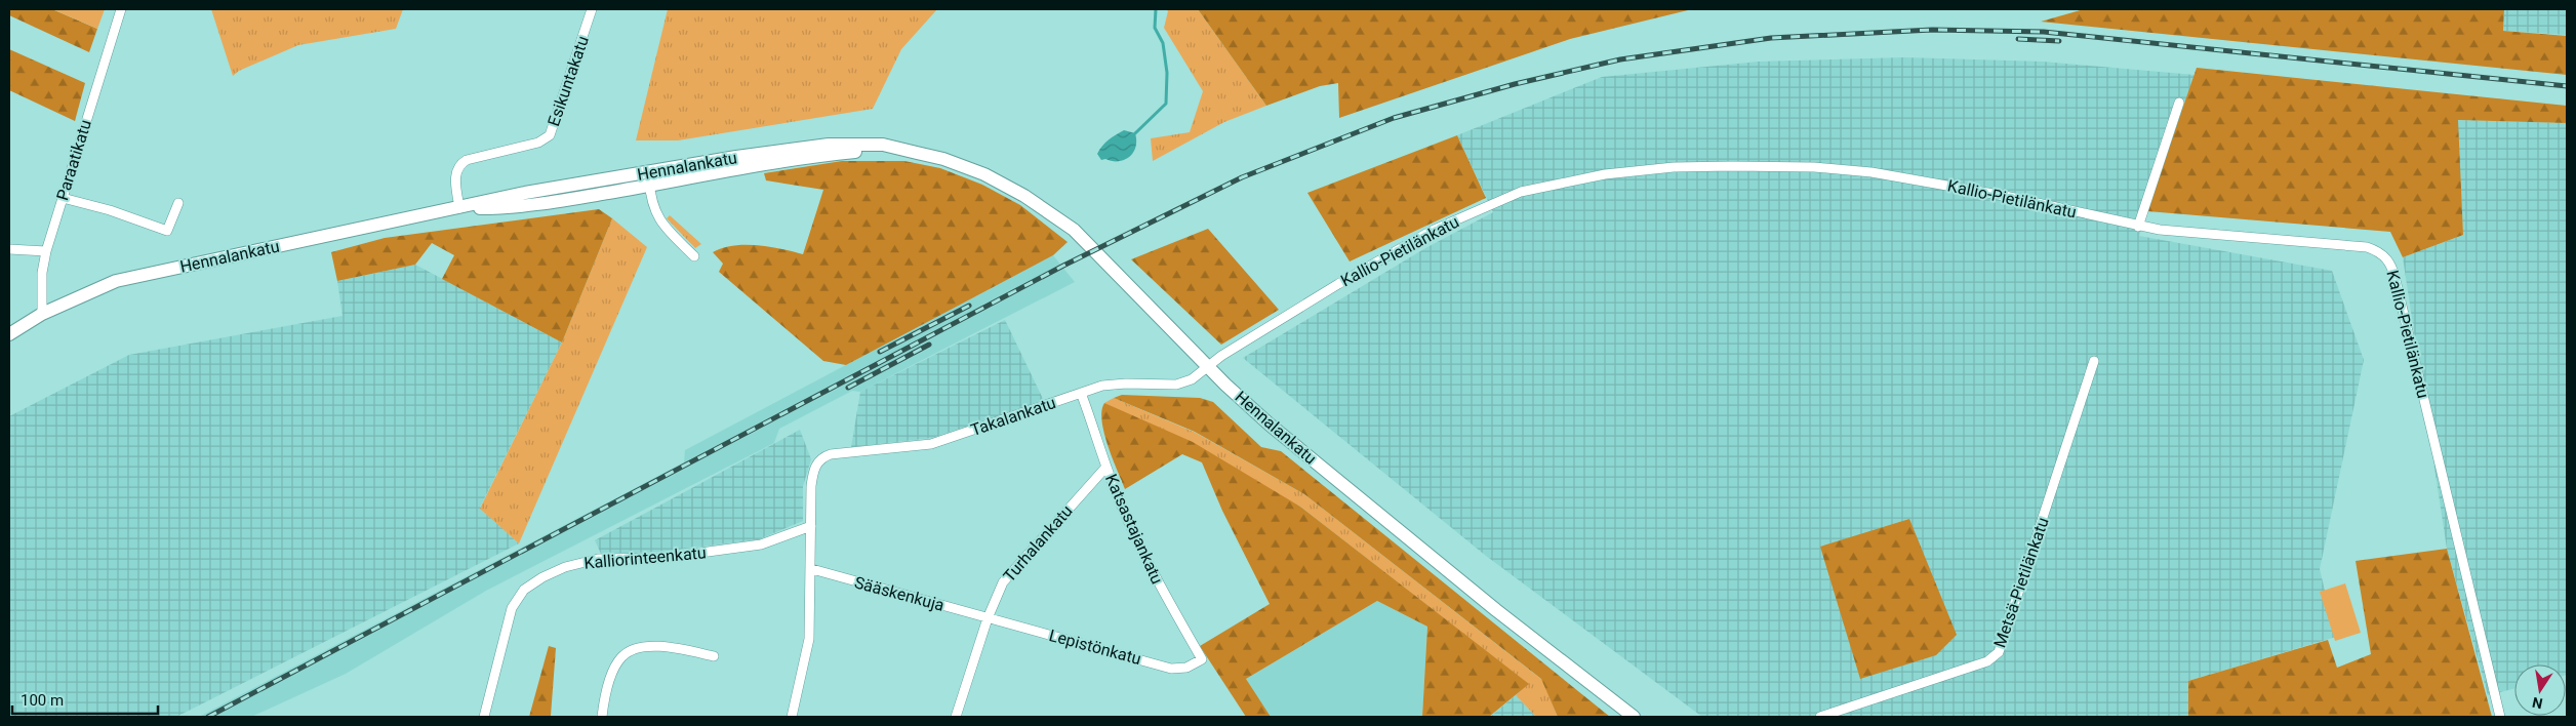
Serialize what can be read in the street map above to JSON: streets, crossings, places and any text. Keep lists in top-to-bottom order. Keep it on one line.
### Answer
{"streets":{"street":["Esikuntakatu","Paraatikatu","Hennalankatu","Kallio-Pietilänkatu","Takalankatu","Katsastajankatu","Turhalankatu","Kalliorinteenkatu","Metsä-Pietilänkatu","Sääskenkuja","Lepistönkatu"]},"crossings":[["Esikuntakatu","Hennalankatu"],["Paraatikatu","Hennalankatu"],["Hennalankatu","Kallio-Pietilänkatu"],["Hennalankatu","Takalankatu"],["Kallio-Pietilänkatu","Takalankatu"],["Takalankatu","Katsastajankatu"],["Takalankatu","Kalliorinteenkatu"],["Katsastajankatu","Turhalankatu"],["Katsastajankatu","Lepistönkatu"],["Turhalankatu","Sääskenkuja"],["Turhalankatu","Lepistönkatu"],["Sääskenkuja","Lepistönkatu"]],"scale_bar":"100 m","north":"bottom"}
